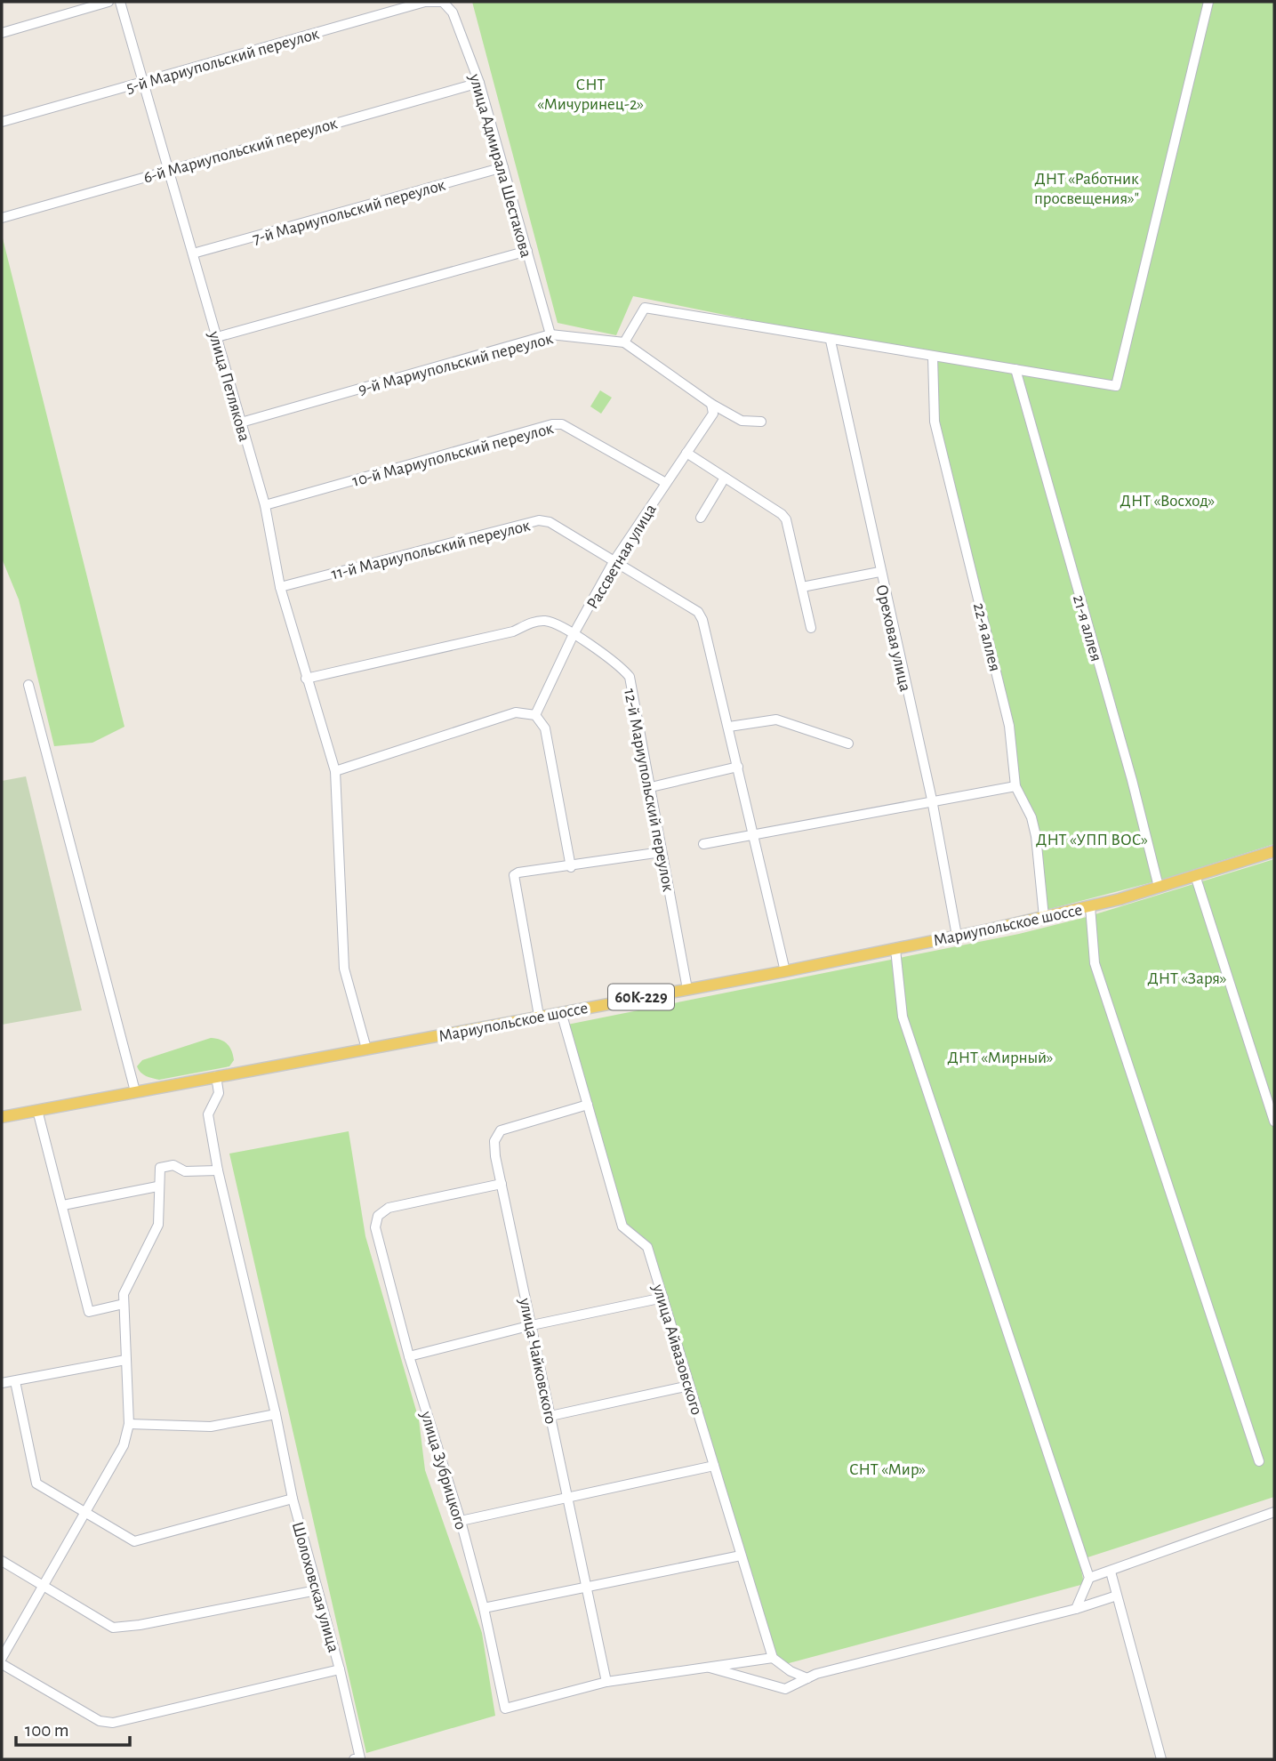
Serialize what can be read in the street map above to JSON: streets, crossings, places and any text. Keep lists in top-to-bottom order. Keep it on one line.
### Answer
{"streets":{"main road":["Мариупольское шоссе","60К-229"],"street":["5-й Мариупольский переулок","6-й Мариупольский переулок","улица Адмирала Шестакова","7-й Мариупольский переулок","9-й Мариупольский переулок","улица Петлякова","10-й Мариупольский переулок","11-й Мариупольский переулок","Рассветная улица","21-я аллея","22-я аллея","Ореховая улица","12-й Мариупольский переулок","улица Айвазовского","улица Чайковского","улица Зубрицкого","Шолоховская улица"]},"crossings":[["5-й Мариупольский переулок","улица Адмирала Шестакова"],["5-й Мариупольский переулок","улица Петлякова"],["6-й Мариупольский переулок","улица Адмирала Шестакова"],["6-й Мариупольский переулок","улица Петлякова"],["улица Адмирала Шестакова","7-й Мариупольский переулок"],["улица Адмирала Шестакова","9-й Мариупольский переулок"],["7-й Мариупольский переулок","улица Петлякова"],["9-й Мариупольский переулок","улица Петлякова"],["9-й Мариупольский переулок","Рассветная улица"],["улица Петлякова","10-й Мариупольский переулок"],["улица Петлякова","11-й Мариупольский переулок"],["улица Петлякова","12-й Мариупольский переулок"],["улица Петлякова","Мариупольское шоссе"],["10-й Мариупольский переулок","Рассветная улица"],["11-й Мариупольский переулок","Рассветная улица"],["11-й Мариупольский переулок","Мариупольское шоссе"],["Рассветная улица","12-й Мариупольский переулок"],["21-я аллея","Мариупольское шоссе"],["22-я аллея","Мариупольское шоссе"],["Ореховая улица","Мариупольское шоссе"],["12-й Мариупольский переулок","Мариупольское шоссе"],["Мариупольское шоссе","улица Айвазовского"],["Мариупольское шоссе","Шолоховская улица"],["улица Айвазовского","улица Чайковского"],["улица Чайковского","улица Зубрицкого"]],"parks":["СНТ «Мичуринец-2»","ДНТ «Работник просвещения»\"","ДНТ «Восход»","ДНТ «УПП ВОС»","ДНТ «Заря»","ДНТ «Мирный»","СНТ «Мир»"],"scale_bar":"100 m"}
